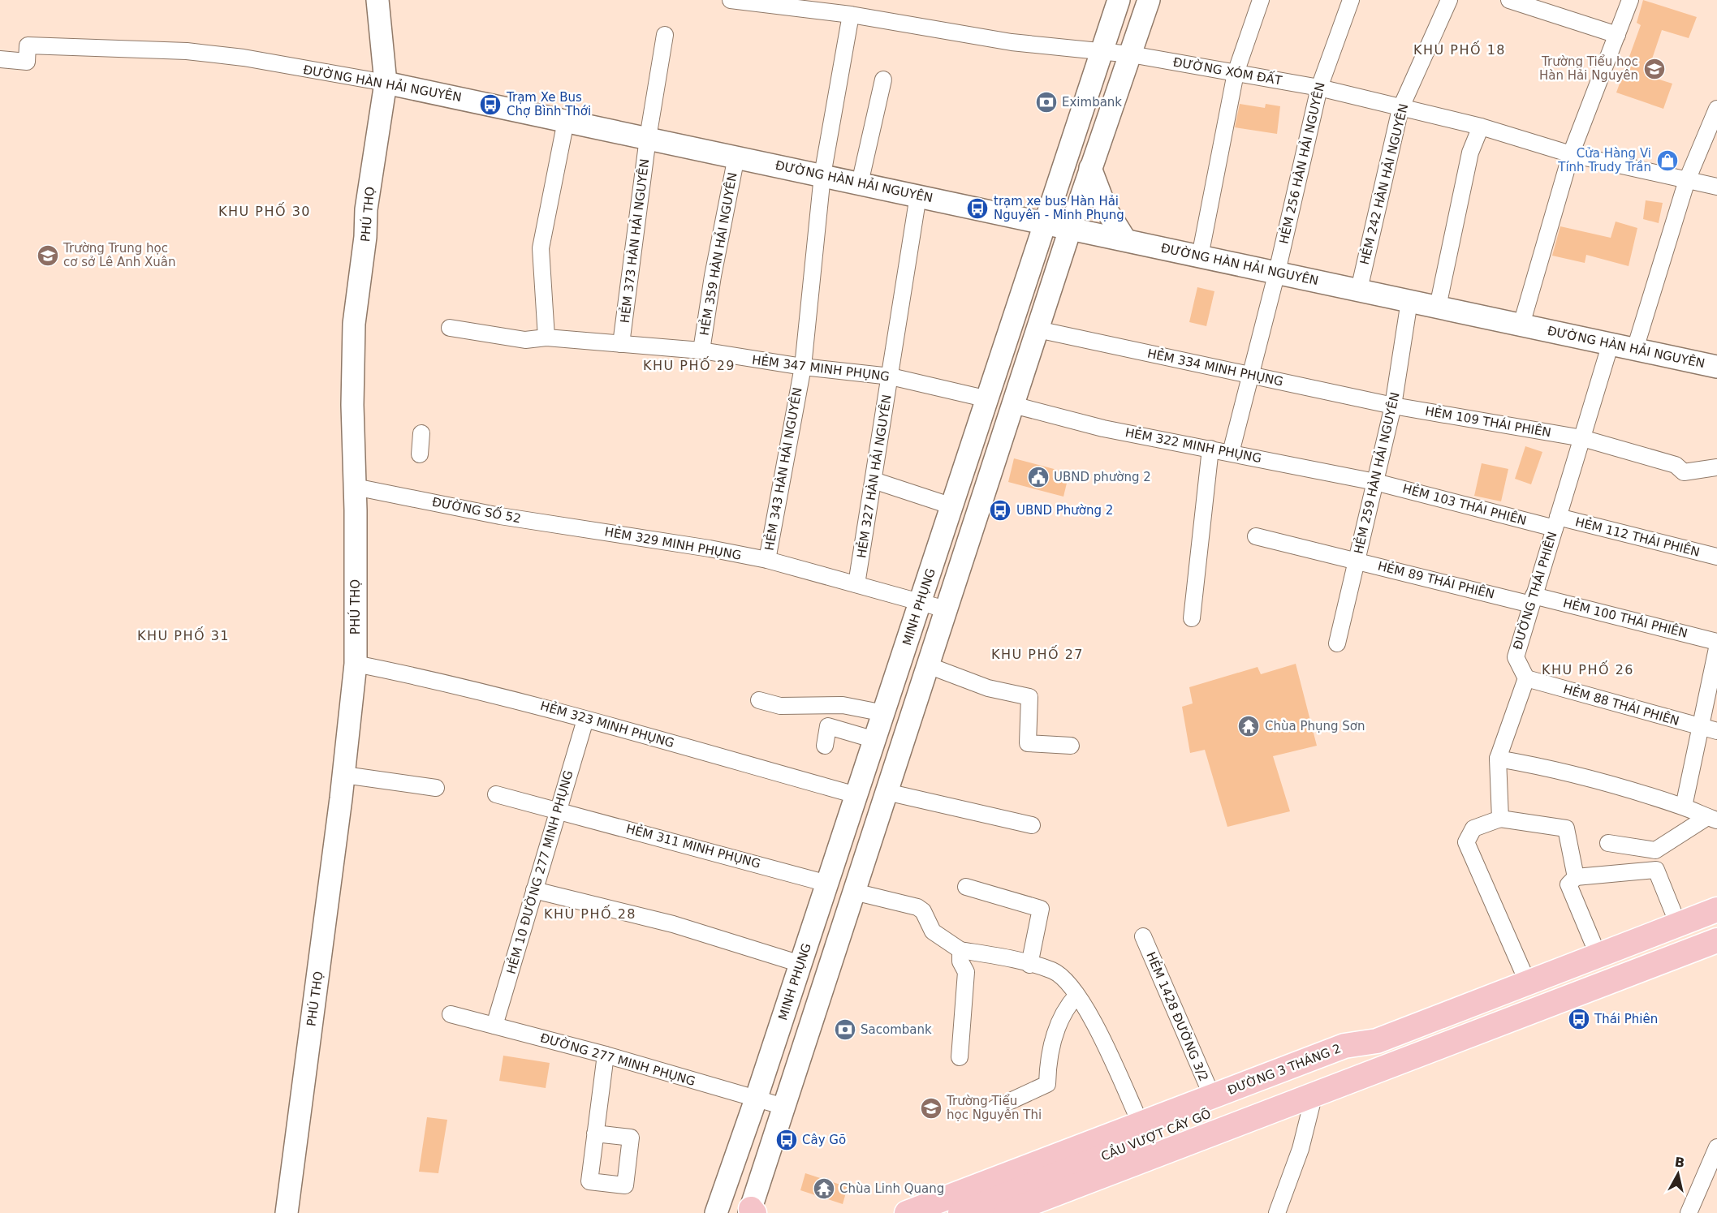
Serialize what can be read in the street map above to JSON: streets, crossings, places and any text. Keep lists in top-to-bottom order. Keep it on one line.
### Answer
{"streets":{"main road":["ĐƯỜNG HÀN HẢI NGUYÊN","PHÚ THỌ","MINH PHỤNG","ĐƯỜNG 3 THÁNG 2","CẦU VƯỢT CÂY GÕ"],"street":["ĐƯỜNG XÓM ĐẤT","HẺM 256 HÀN HẢI NGUYÊN","HẺM 242 HÀN HẢI NGUYÊN","HẺM 373 HÀN HẢI NGUYÊN","HẺM 359 HÀN HẢI NGUYÊN","HẺM 334 MINH PHỤNG","HẺM 347 MINH PHỤNG","HẺM 109 THÁI PHIÊN","HẺM 322 MINH PHỤNG","HẺM 343 HÀN HẢI NGUYÊN","HẺM 259 HÀN HẢI NGUYÊN","HẺM 327 HÀN HẢI NGUYÊN","HẺM 103 THÁI PHIÊN","ĐƯỜNG SỐ 52","HẺM 112 THÁI PHIÊN","HẺM 329 MINH PHỤNG","HẺM 89 THÁI PHIÊN","ĐƯỜNG THÁI PHIÊN","HẺM 100 THÁI PHIÊN","HẺM 88 THÁI PHIÊN","HẺM 323 MINH PHỤNG","HẺM 311 MINH PHỤNG","HẺM 10 ĐƯỜNG 277 MINH PHỤNG","HẺM 1428 ĐƯỜNG 3/2","ĐƯỜNG 277 MINH PHỤNG"]},"crossings":[["ĐƯỜNG XÓM ĐẤT","HẺM 256 HÀN HẢI NGUYÊN"],["ĐƯỜNG XÓM ĐẤT","HẺM 242 HÀN HẢI NGUYÊN"],["ĐƯỜNG XÓM ĐẤT","HẺM 343 HÀN HẢI NGUYÊN"],["ĐƯỜNG XÓM ĐẤT","MINH PHỤNG"],["ĐƯỜNG HÀN HẢI NGUYÊN","HẺM 256 HÀN HẢI NGUYÊN"],["ĐƯỜNG HÀN HẢI NGUYÊN","HẺM 242 HÀN HẢI NGUYÊN"],["ĐƯỜNG HÀN HẢI NGUYÊN","PHÚ THỌ"],["ĐƯỜNG HÀN HẢI NGUYÊN","HẺM 373 HÀN HẢI NGUYÊN"],["ĐƯỜNG HÀN HẢI NGUYÊN","HẺM 359 HÀN HẢI NGUYÊN"],["ĐƯỜNG HÀN HẢI NGUYÊN","HẺM 343 HÀN HẢI NGUYÊN"],["ĐƯỜNG HÀN HẢI NGUYÊN","HẺM 259 HÀN HẢI NGUYÊN"],["ĐƯỜNG HÀN HẢI NGUYÊN","HẺM 327 HÀN HẢI NGUYÊN"],["ĐƯỜNG HÀN HẢI NGUYÊN","ĐƯỜNG THÁI PHIÊN"],["ĐƯỜNG HÀN HẢI NGUYÊN","MINH PHỤNG"],["HẺM 256 HÀN HẢI NGUYÊN","HẺM 334 MINH PHỤNG"],["HẺM 256 HÀN HẢI NGUYÊN","HẺM 322 MINH PHỤNG"],["PHÚ THỌ","ĐƯỜNG SỐ 52"],["PHÚ THỌ","HẺM 323 MINH PHỤNG"],["HẺM 373 HÀN HẢI NGUYÊN","HẺM 347 MINH PHỤNG"],["HẺM 359 HÀN HẢI NGUYÊN","HẺM 347 MINH PHỤNG"],["HẺM 334 MINH PHỤNG","HẺM 109 THÁI PHIÊN"],["HẺM 334 MINH PHỤNG","HẺM 259 HÀN HẢI NGUYÊN"],["HẺM 347 MINH PHỤNG","HẺM 343 HÀN HẢI NGUYÊN"],["HẺM 347 MINH PHỤNG","HẺM 327 HÀN HẢI NGUYÊN"],["HẺM 347 MINH PHỤNG","MINH PHỤNG"],["HẺM 109 THÁI PHIÊN","HẺM 259 HÀN HẢI NGUYÊN"],["HẺM 109 THÁI PHIÊN","ĐƯỜNG THÁI PHIÊN"],["HẺM 322 MINH PHỤNG","HẺM 259 HÀN HẢI NGUYÊN"],["HẺM 322 MINH PHỤNG","HẺM 103 THÁI PHIÊN"],["HẺM 343 HÀN HẢI NGUYÊN","HẺM 329 MINH PHỤNG"],["HẺM 259 HÀN HẢI NGUYÊN","HẺM 103 THÁI PHIÊN"],["HẺM 259 HÀN HẢI NGUYÊN","HẺM 89 THÁI PHIÊN"],["HẺM 327 HÀN HẢI NGUYÊN","HẺM 329 MINH PHỤNG"],["HẺM 103 THÁI PHIÊN","HẺM 112 THÁI PHIÊN"],["HẺM 103 THÁI PHIÊN","ĐƯỜNG THÁI PHIÊN"],["ĐƯỜNG SỐ 52","HẺM 329 MINH PHỤNG"],["HẺM 112 THÁI PHIÊN","ĐƯỜNG THÁI PHIÊN"],["HẺM 329 MINH PHỤNG","MINH PHỤNG"],["HẺM 89 THÁI PHIÊN","ĐƯỜNG THÁI PHIÊN"],["HẺM 89 THÁI PHIÊN","HẺM 100 THÁI PHIÊN"],["ĐƯỜNG THÁI PHIÊN","HẺM 100 THÁI PHIÊN"],["ĐƯỜNG THÁI PHIÊN","HẺM 88 THÁI PHIÊN"],["MINH PHỤNG","HẺM 323 MINH PHỤNG"],["MINH PHỤNG","HẺM 311 MINH PHỤNG"],["MINH PHỤNG","ĐƯỜNG 277 MINH PHỤNG"],["HẺM 323 MINH PHỤNG","HẺM 10 ĐƯỜNG 277 MINH PHỤNG"],["HẺM 311 MINH PHỤNG","HẺM 10 ĐƯỜNG 277 MINH PHỤNG"],["HẺM 10 ĐƯỜNG 277 MINH PHỤNG","ĐƯỜNG 277 MINH PHỤNG"],["HẺM 1428 ĐƯỜNG 3/2","ĐƯỜNG 3 THÁNG 2"],["ĐƯỜNG 3 THÁNG 2","CẦU VƯỢT CÂY GÕ"]],"districts":["KHU PHỐ 18","KHU PHỐ 30","KHU PHỐ 29","KHU PHỐ 31","KHU PHỐ 27","KHU PHỐ 26","KHU PHỐ 28"],"places":{"school or university":["Trường Tiểu học Hàn Hải Nguyên","Trường Trung học cơ sở Lê Anh Xuân","Trường Tiểu học Nguyễn Thi"],"bank":["Eximbank","Sacombank"],"bus stop":["Trạm Xe Bus Chợ Bình Thới","trạm xe bus Hàn Hải Nguyên - Minh Phụng","UBND Phường 2","Thái Phiên","Cây Gõ"],"shop":["Cửa Hàng Vi Tính Trudy Trần"],"public building":["UBND phường 2"],"temple":["Chùa Phụng Sơn","Chùa Linh Quang"]},"north":"top"}
